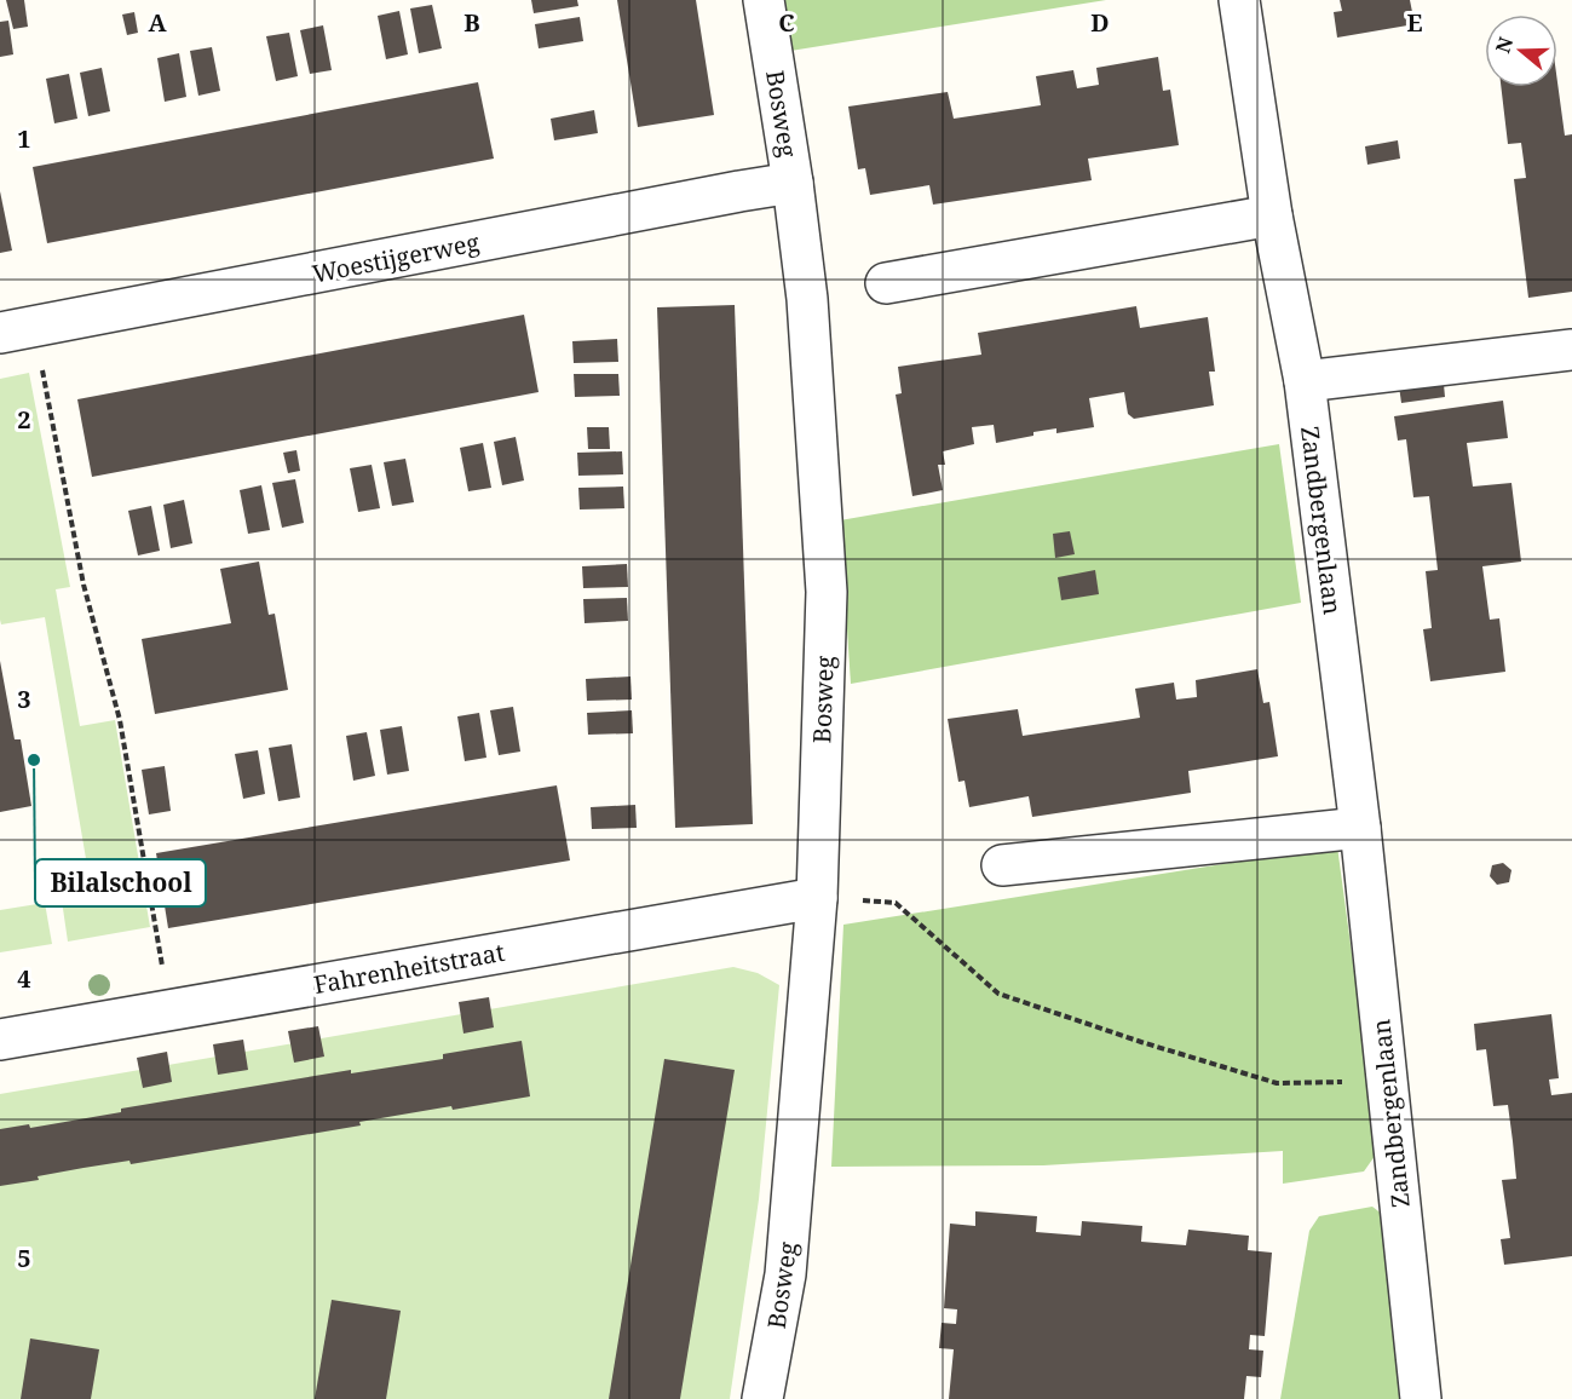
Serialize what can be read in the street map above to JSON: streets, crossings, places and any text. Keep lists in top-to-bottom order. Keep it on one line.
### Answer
{"streets":{"street":["Bosweg","Woestijgerweg","Zandbergenlaan","Fahrenheitstraat"]},"crossings":[["Bosweg","Woestijgerweg"],["Bosweg","Fahrenheitstraat"]],"places":["Bilalschool"],"north":"left","grid":{"columns":["A","B","C","D","E"],"rows":["1","2","3","4","5"]}}
